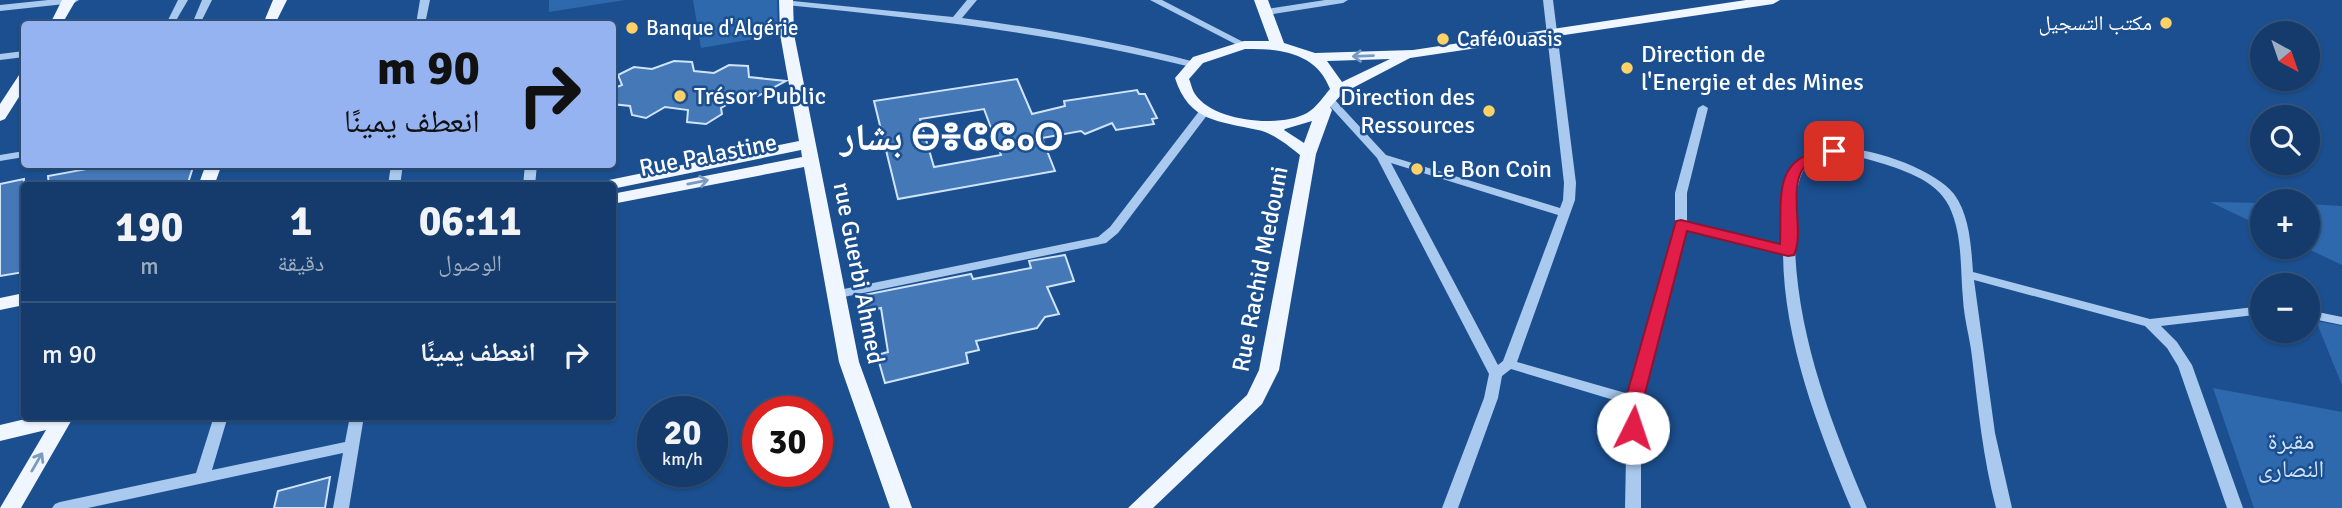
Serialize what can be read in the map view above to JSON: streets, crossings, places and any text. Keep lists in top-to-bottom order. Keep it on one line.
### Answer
{"streets":{"main road":["Rue Palastine","Rue Rachid Medouni","rue Guerbi Ahmed"]},"crossings":[["Rue Palastine","rue Guerbi Ahmed"]],"districts":["بشار ⴱⴻⵛⵛⴰⵔ"],"parks":["مقبرة النصارى"],"places":["مكتب التسجيل","Banque d'Algérie","Café Ouasis","Direction de l'Energie et des Mines","Trésor Public","Direction des Ressources","Le Bon Coin"],"north":"bottom right","page":{"map_buttons":["+","−"],"turn":["90 m","انعطف يمينًا"],"eta":["06:11","الوصول","1","دقيقة","190","m"],"list":[{"name":"انعطف يمينًا","value":"90 m"}],"speed":"20 km/h","limit":"30"}}
